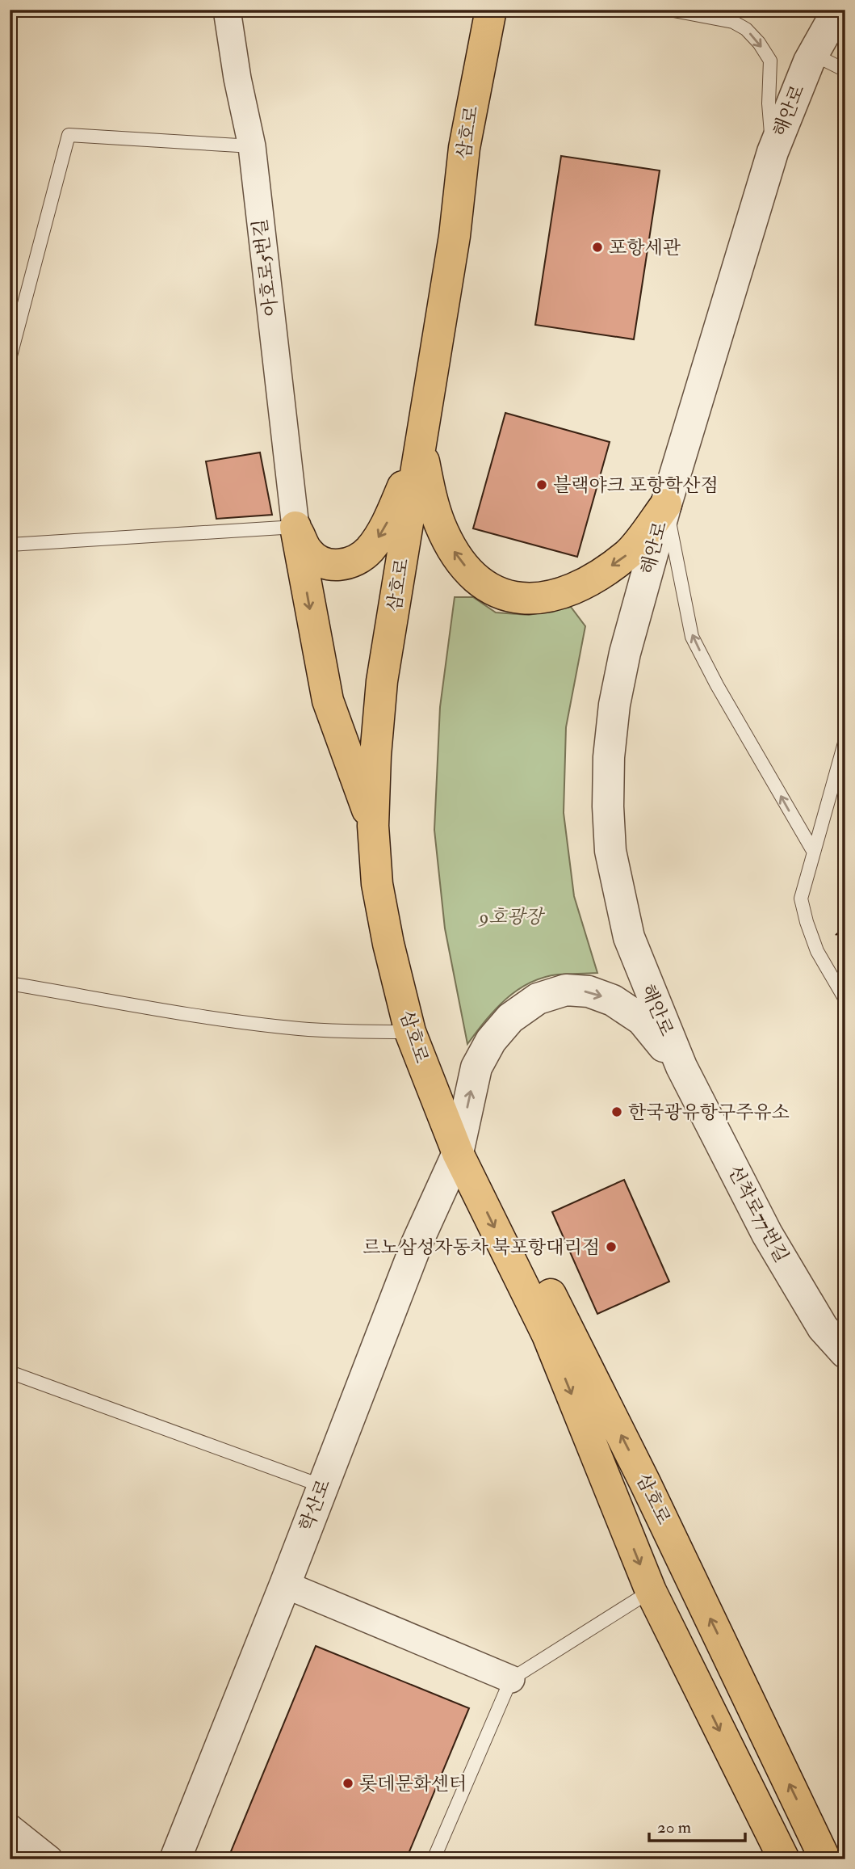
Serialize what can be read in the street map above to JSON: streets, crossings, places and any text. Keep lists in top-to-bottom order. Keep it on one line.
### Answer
{"streets":{"main road":["삼호로"],"street":["해안로","아호로5번길","선착로77번길","학산로"]},"crossings":[["해안로","선착로77번길"],["해안로","학산로"],["삼호로","학산로"],["선착로77번길","학산로"]],"parks":["9호광장"],"places":["포항세관","블랙야크 포항학산점","한국광유항구주유소","르노삼성자동차 북포항대리점","롯데문화센터"],"scale_bar":"20 m"}
